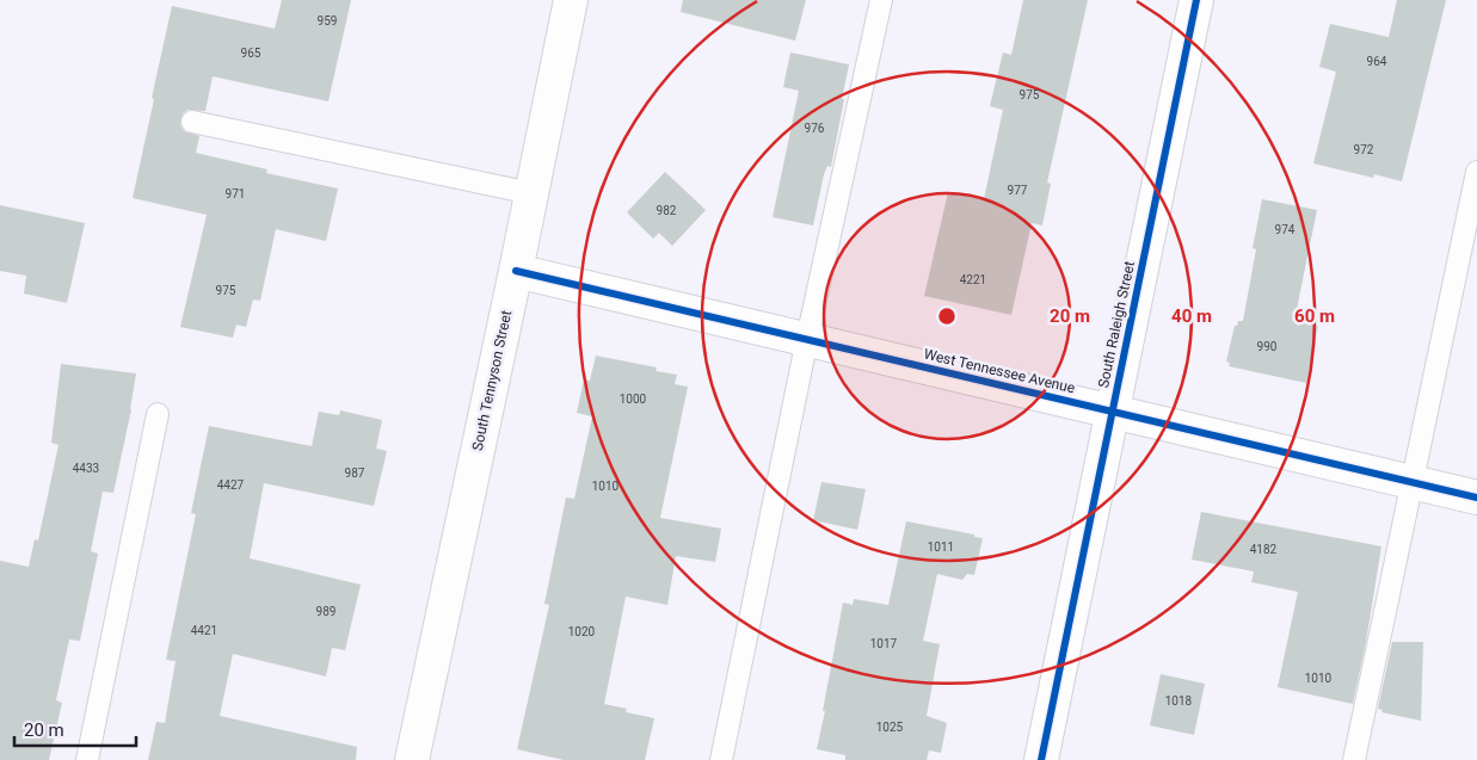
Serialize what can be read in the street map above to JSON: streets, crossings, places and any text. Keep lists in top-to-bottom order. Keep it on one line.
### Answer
{"streets":{"street":["South Raleigh Street","West Tennessee Avenue","South Tennyson Street"]},"crossings":[["South Raleigh Street","West Tennessee Avenue"],["West Tennessee Avenue","South Tennyson Street"]],"house_numbers":["959","965","964","975","976","972","977","971","982","974","4221","975","990","1000","4433","987","4427","1010","1011","4182","989","4421","1020","1017","1010","1018","1025"],"scale_bar":"20 m","rings":["20 m","40 m","60 m"]}
